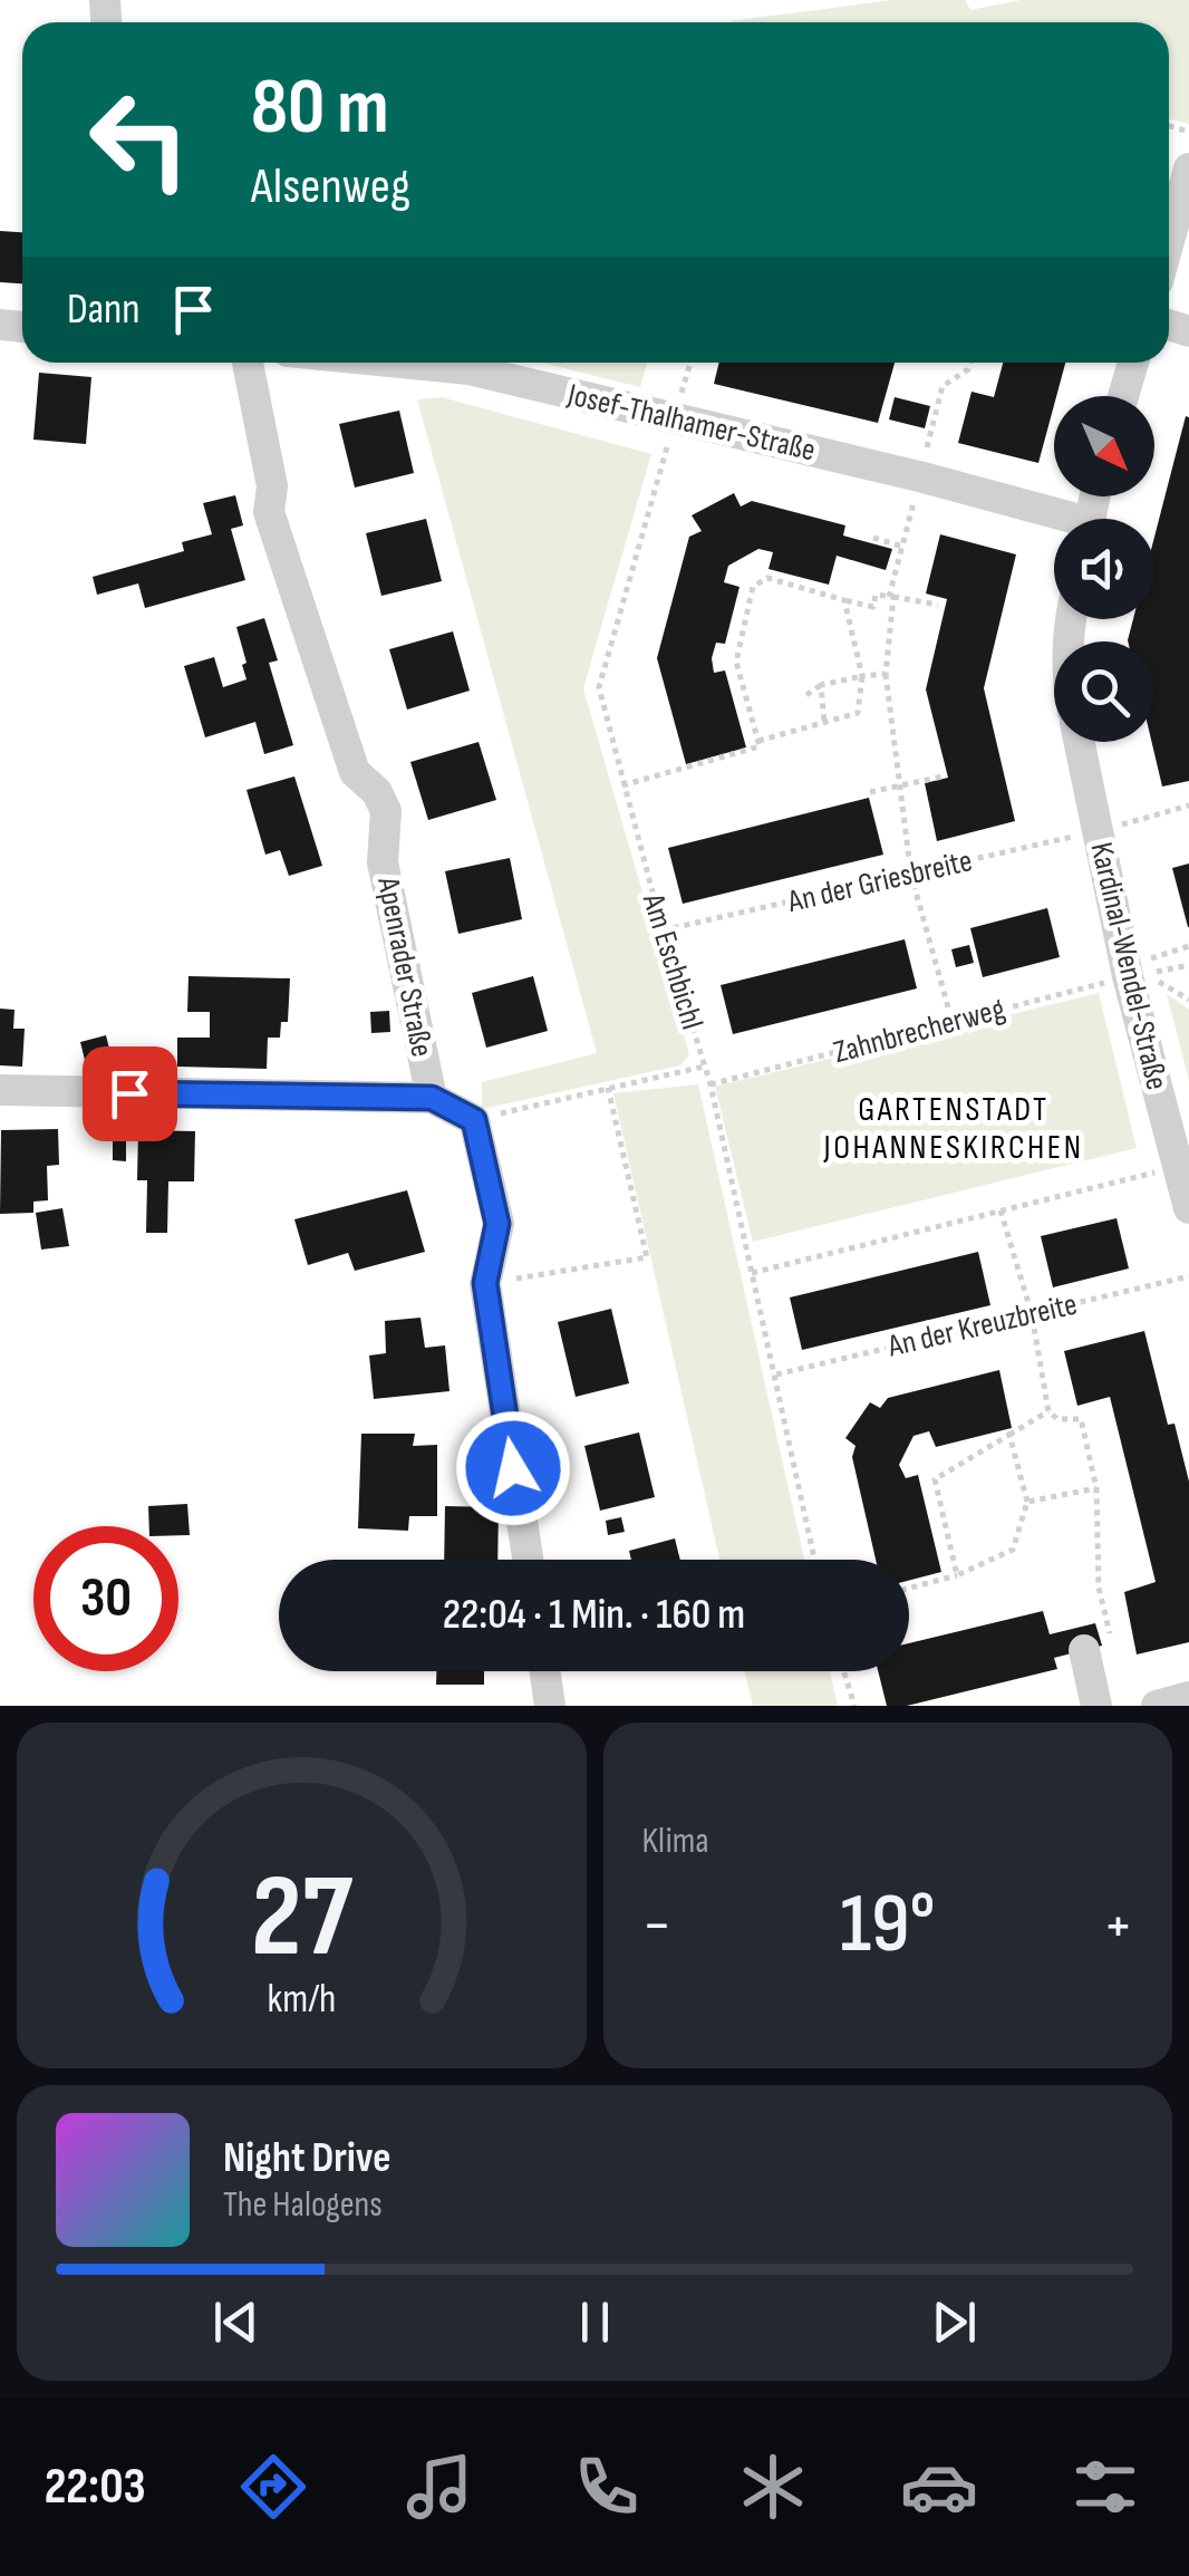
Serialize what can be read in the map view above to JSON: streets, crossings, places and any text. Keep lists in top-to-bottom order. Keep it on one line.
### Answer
{"streets":{"street":["Josef-Thalhamer-Straße","Kardinal-Wendel-Straße","Apenrader Straße"],"path":["An der Griesbreite","Am Eschbichl","Zahnbrecherweg","An der Kreuzbreite"]},"crossings":[["Josef-Thalhamer-Straße","Am Eschbichl"],["An der Griesbreite","Am Eschbichl"],["An der Griesbreite","Kardinal-Wendel-Straße"],["Am Eschbichl","Zahnbrecherweg"],["Am Eschbichl","An der Kreuzbreite"],["Kardinal-Wendel-Straße","Zahnbrecherweg"]],"districts":["GARTENSTADT JOHANNESKIRCHEN"],"north":"bottom right","page":{"turn":["80 m","Alsenweg"],"then":"Dann","limit":"30","trip":"22:04 · 1 Min. · 160 m","tile":"Klima","heat":["−","19°","+"],"song":["Night Drive","The Halogens"],"tabs":"22:03","gauge":["27","km/h"]}}
